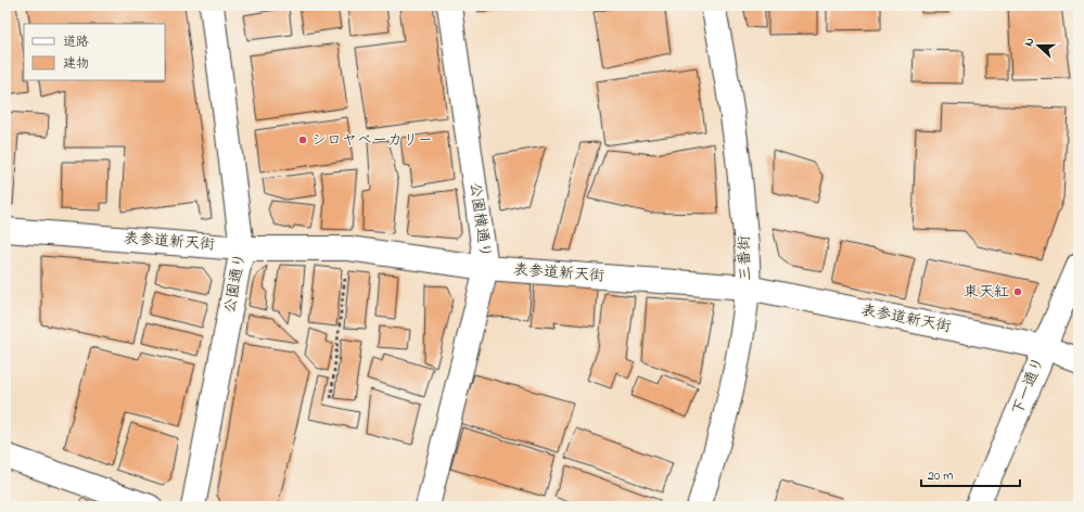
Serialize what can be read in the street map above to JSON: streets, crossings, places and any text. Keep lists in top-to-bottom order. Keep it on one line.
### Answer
{"streets":{"street":["公園横通り","表参道新天街","三番街","公園通り","下一通り"]},"crossings":[["公園横通り","表参道新天街"],["表参道新天街","三番街"],["表参道新天街","公園通り"],["表参道新天街","下一通り"]],"places":["シロヤベーカリー","東天紅"],"legend":["道路","建物"],"scale_bar":"20 m","north":"left"}
